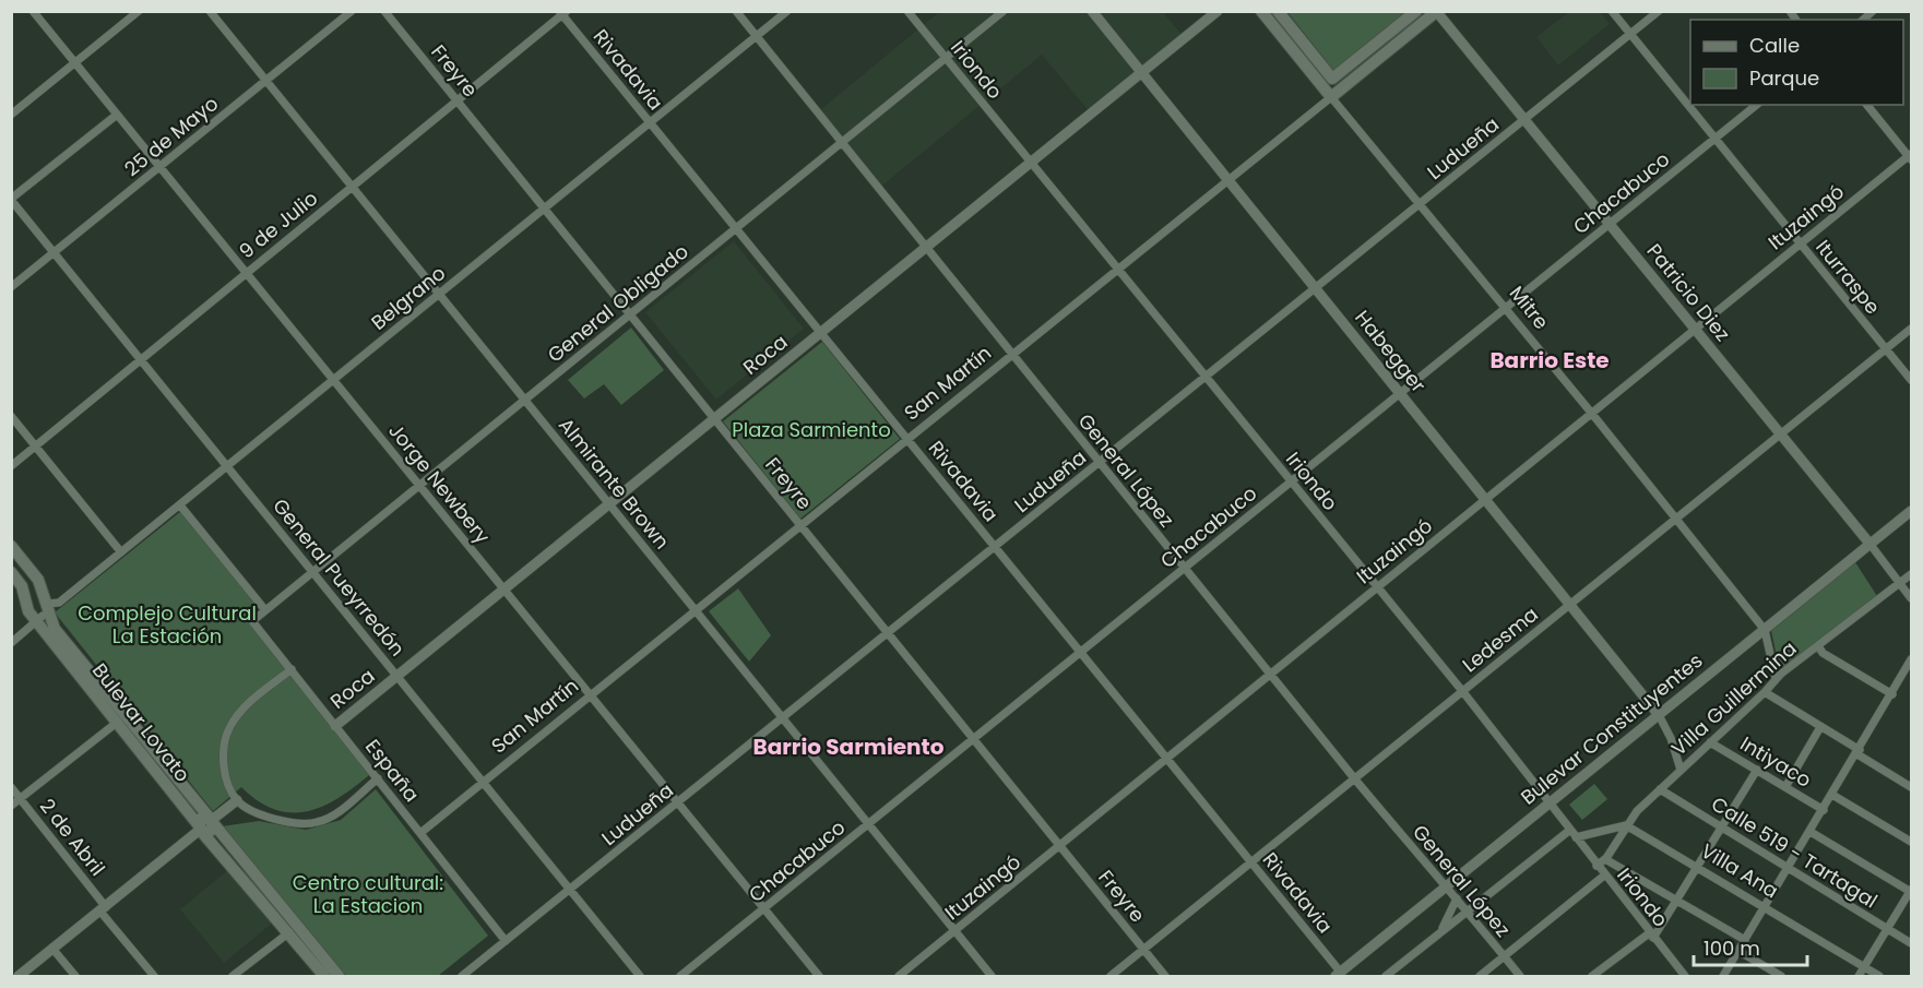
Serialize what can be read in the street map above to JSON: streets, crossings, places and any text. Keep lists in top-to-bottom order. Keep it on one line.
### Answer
{"streets":{"main road":["Mitre","San Martín","Bulevar Lovato"],"street":["Rivadavia","Iriondo","Freyre","25 de Mayo","Ludueña","Chacabuco","Ituzaingó","9 de Julio","Iturraspe","Patricio Diez","Belgrano","General Obligado","Habegger","Roca","General López","Jorge Newbery","Almirante Brown","General Pueyrredón","Ledesma","Villa Guillermina","Bulevar Constituyentes","Intiyaco","España","2 de Abril","Calle 519 - Tartagal","Villa Ana"]},"crossings":[["Rivadavia","Ludueña"],["Rivadavia","Chacabuco"],["Rivadavia","Ituzaingó"],["Rivadavia","9 de Julio"],["Rivadavia","Belgrano"],["Rivadavia","General Obligado"],["Rivadavia","Roca"],["Rivadavia","San Martín"],["Rivadavia","Ledesma"],["Rivadavia","Bulevar Constituyentes"],["Iriondo","Ludueña"],["Iriondo","Chacabuco"],["Iriondo","Ituzaingó"],["Iriondo","General Obligado"],["Iriondo","Roca"],["Iriondo","San Martín"],["Iriondo","Ledesma"],["Iriondo","Villa Guillermina"],["Iriondo","Bulevar Constituyentes"],["Freyre","Ludueña"],["Freyre","Chacabuco"],["Freyre","Ituzaingó"],["Freyre","9 de Julio"],["Freyre","Belgrano"],["Freyre","General Obligado"],["Freyre","Roca"],["Freyre","San Martín"],["Freyre","Ledesma"],["25 de Mayo","Jorge Newbery"],["25 de Mayo","Almirante Brown"],["25 de Mayo","General Pueyrredón"],["Ludueña","Iturraspe"],["Ludueña","Patricio Diez"],["Ludueña","Mitre"],["Ludueña","Habegger"],["Ludueña","General López"],["Ludueña","Jorge Newbery"],["Ludueña","Almirante Brown"],["Ludueña","General Pueyrredón"],["Ludueña","España"],["Chacabuco","Iturraspe"],["Chacabuco","Patricio Diez"],["Chacabuco","Mitre"],["Chacabuco","Habegger"],["Chacabuco","General López"],["Chacabuco","Jorge Newbery"],["Chacabuco","Almirante Brown"],["Ituzaingó","Iturraspe"],["Ituzaingó","Patricio Diez"],["Ituzaingó","Mitre"],["Ituzaingó","Habegger"],["Ituzaingó","General López"],["Ituzaingó","Almirante Brown"],["9 de Julio","Jorge Newbery"],["9 de Julio","Almirante Brown"],["9 de Julio","General Pueyrredón"],["Iturraspe","Ledesma"],["Patricio Diez","San Martín"],["Patricio Diez","Ledesma"],["Patricio Diez","Villa Guillermina"],["Patricio Diez","Bulevar Constituyentes"],["Belgrano","General López"],["Belgrano","Jorge Newbery"],["Belgrano","Almirante Brown"],["Belgrano","General Pueyrredón"],["Belgrano","Bulevar Lovato"],["General Obligado","General López"],["General Obligado","Jorge Newbery"],["General Obligado","Almirante Brown"],["General Obligado","General Pueyrredón"],["General Obligado","España"],["Mitre","San Martín"],["Mitre","Ledesma"],["Mitre","Bulevar Constituyentes"],["Habegger","Roca"],["Habegger","San Martín"],["Habegger","Ledesma"],["Habegger","Bulevar Constituyentes"],["Roca","General López"],["Roca","Jorge Newbery"],["Roca","Almirante Brown"],["Roca","General Pueyrredón"],["Roca","España"],["San Martín","General López"],["San Martín","Jorge Newbery"],["San Martín","Almirante Brown"],["San Martín","General Pueyrredón"],["San Martín","España"],["General López","Ledesma"],["General López","Bulevar Constituyentes"],["Villa Guillermina","Intiyaco"],["Villa Guillermina","Calle 519 - Tartagal"],["Villa Guillermina","Villa Ana"]],"districts":["Barrio Este","Barrio Sarmiento"],"parks":["Plaza Sarmiento","Complejo Cultural La Estación","Centro cultural: La Estacion"],"legend":["Calle","Parque"],"scale_bar":"100 m"}
